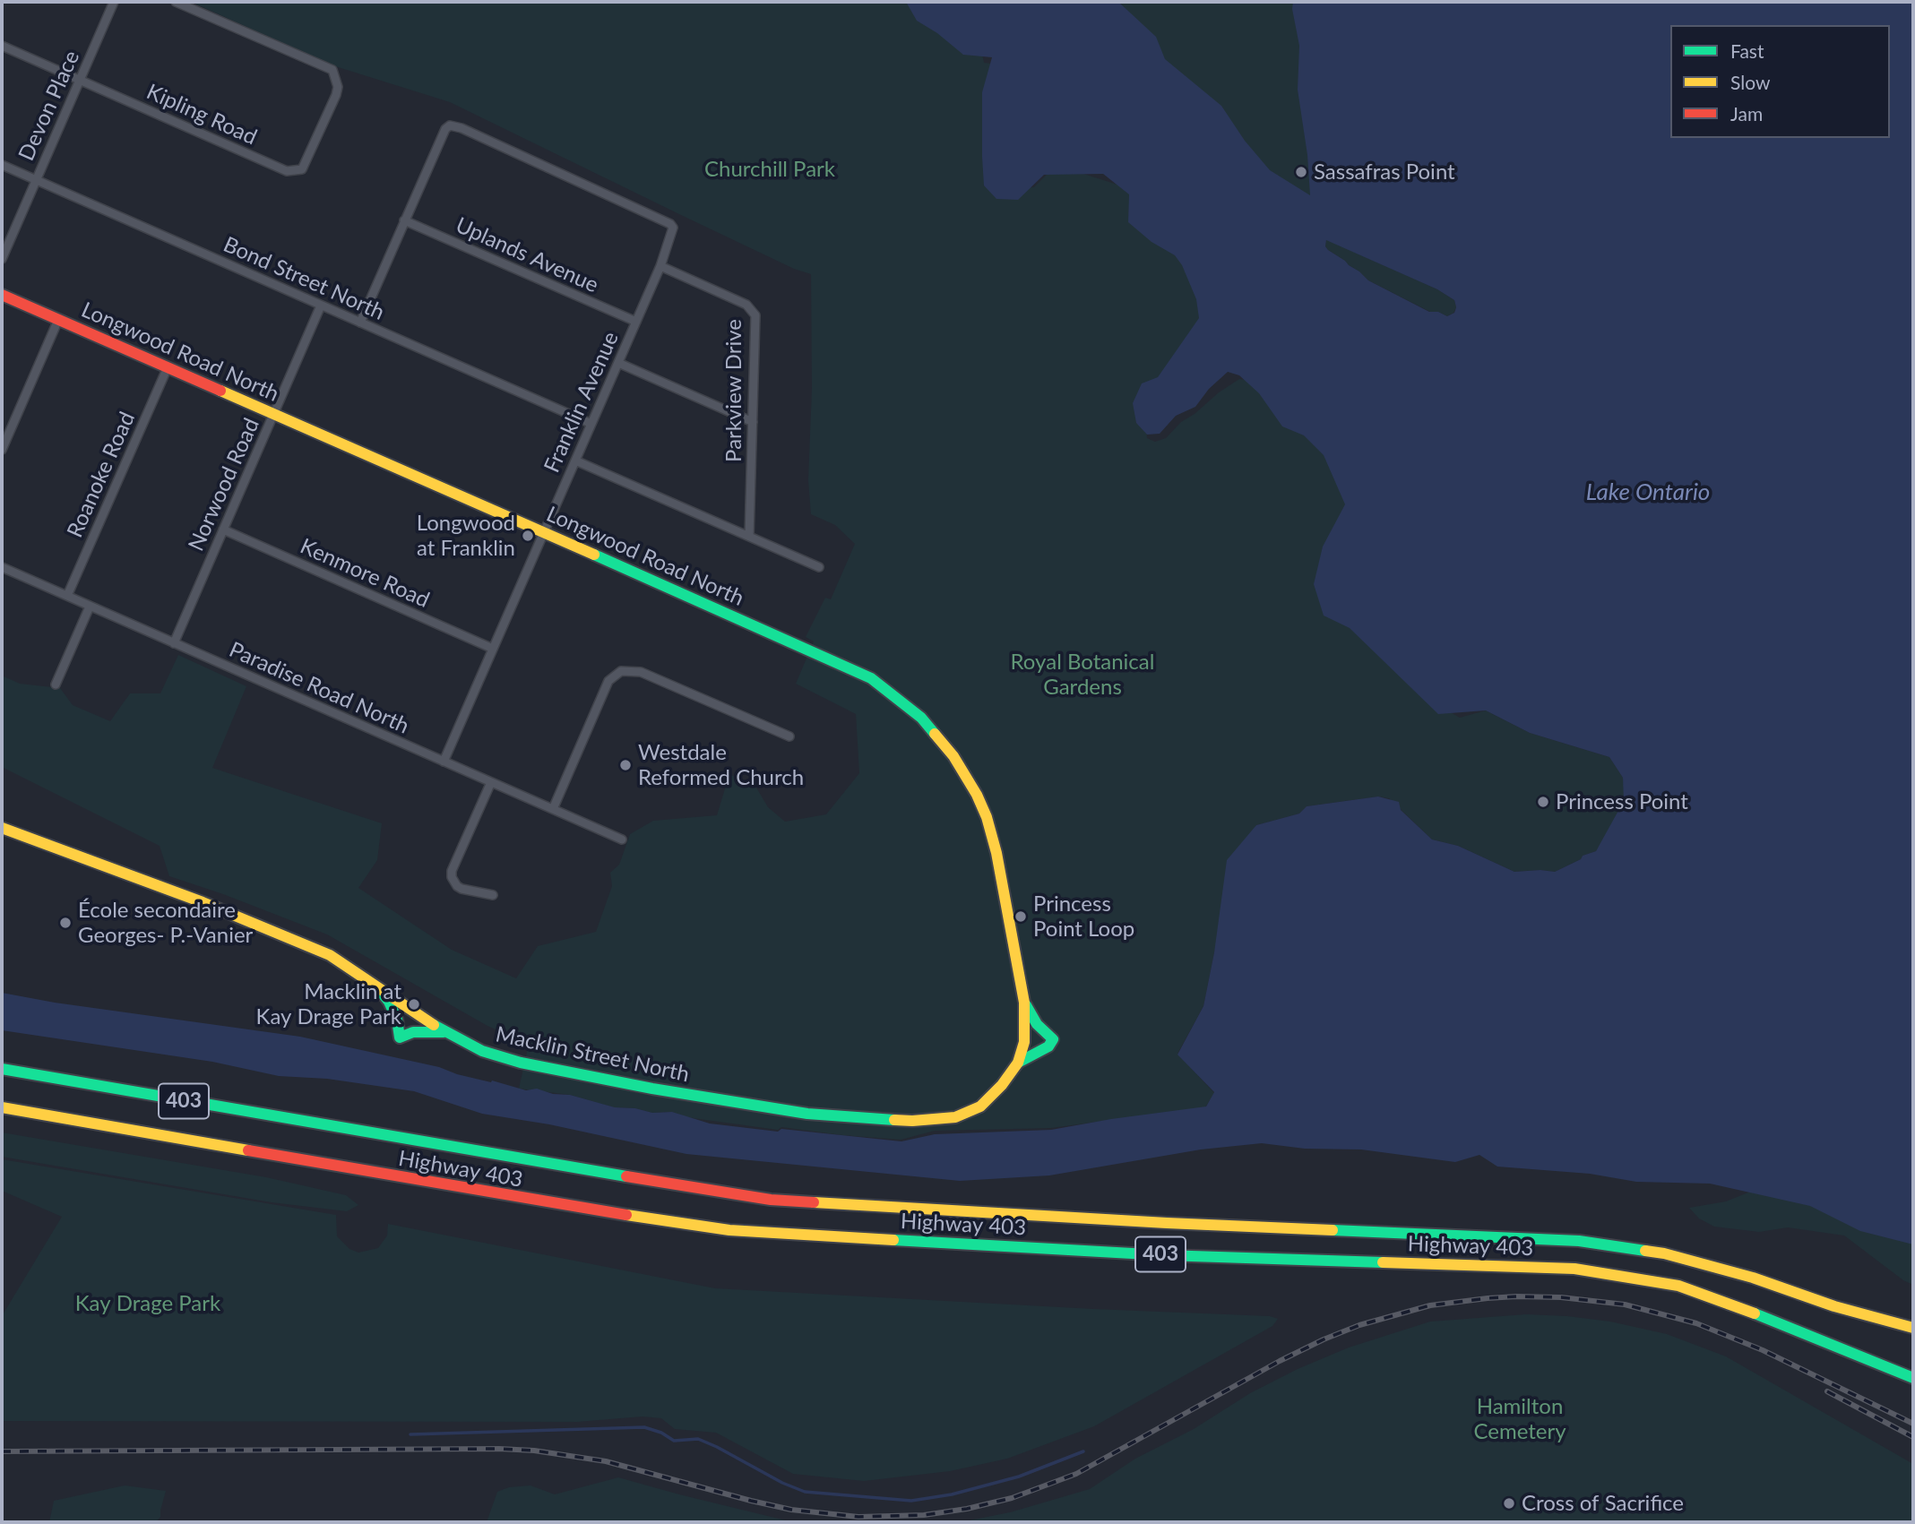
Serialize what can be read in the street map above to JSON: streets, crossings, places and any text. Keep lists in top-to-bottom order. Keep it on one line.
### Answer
{"streets":{"main road":["Longwood Road North","Macklin Street North","403","Highway 403"],"street":["Devon Place","Kipling Road","Uplands Avenue","Bond Street North","Parkview Drive","Franklin Avenue","Roanoke Road","Norwood Road","Kenmore Road","Paradise Road North"]},"crossings":[["Devon Place","Kipling Road"],["Devon Place","Bond Street North"],["Uplands Avenue","Franklin Avenue"],["Bond Street North","Franklin Avenue"],["Bond Street North","Norwood Road"],["Longwood Road North","Franklin Avenue"],["Longwood Road North","Roanoke Road"],["Longwood Road North","Norwood Road"],["Longwood Road North","Macklin Street North"],["Parkview Drive","Franklin Avenue"],["Franklin Avenue","Kenmore Road"],["Franklin Avenue","Paradise Road North"],["Roanoke Road","Paradise Road North"],["Norwood Road","Kenmore Road"],["Norwood Road","Paradise Road North"]],"water":["Lake Ontario"],"parks":["Churchill Park","Royal Botanical Gardens","Kay Drage Park","Hamilton Cemetery"],"places":["Sassafras Point","Longwood at Franklin","Westdale Reformed Church","Princess Point","Princess Point Loop","École secondaire Georges- P.-Vanier","Macklin at Kay Drage Park","Cross of Sacrifice"],"legend":["Fast","Slow","Jam"]}
